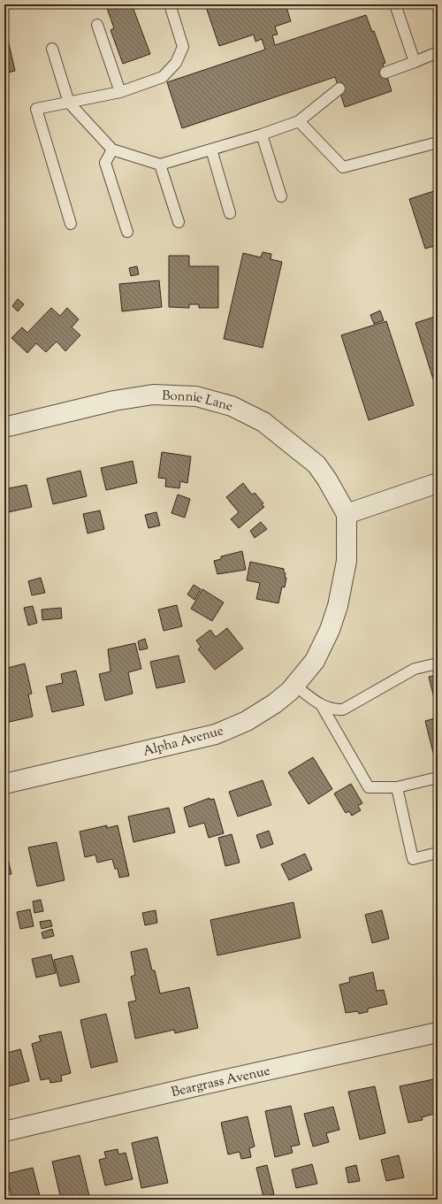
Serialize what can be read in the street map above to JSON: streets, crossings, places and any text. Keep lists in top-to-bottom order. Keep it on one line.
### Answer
{"streets":{"street":["Bonnie Lane","Alpha Avenue","Beargrass Avenue"]},"crossings":[["Bonnie Lane","Alpha Avenue"]]}
